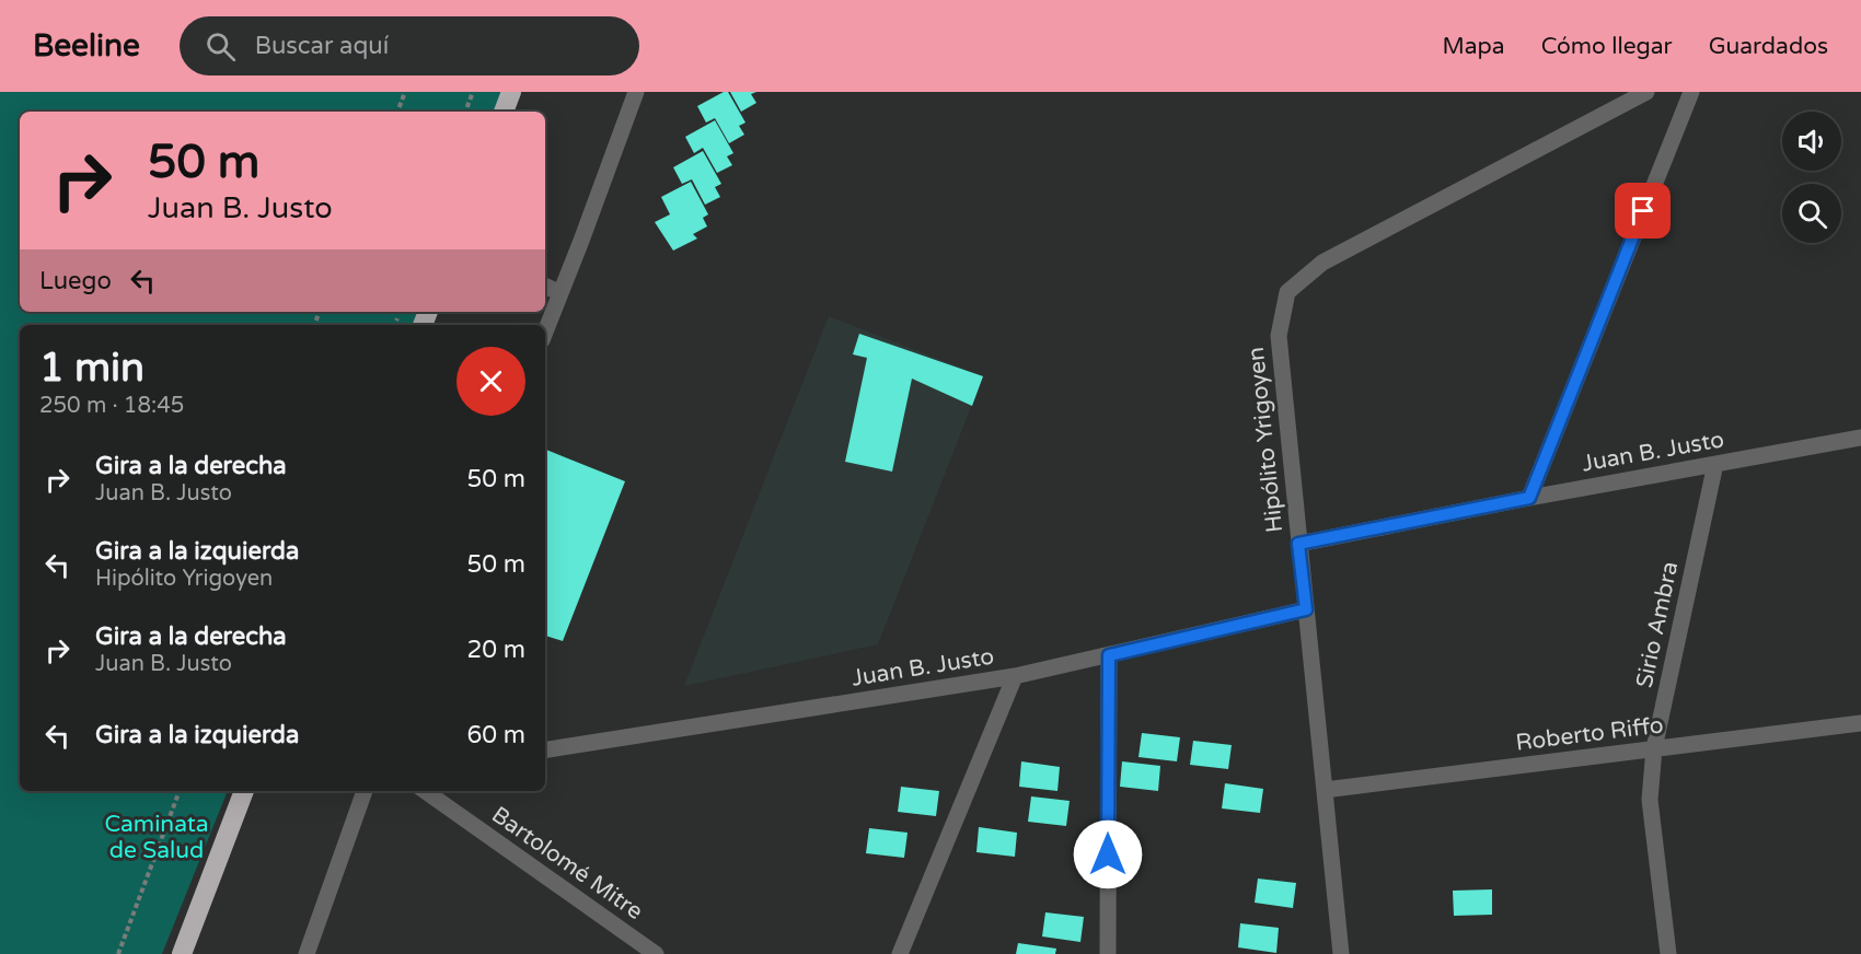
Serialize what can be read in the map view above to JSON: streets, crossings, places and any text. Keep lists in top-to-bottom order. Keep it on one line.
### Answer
{"streets":{"street":["Hipólito Yrigoyen","Juan B. Justo","Sirio Ambra","Roberto Riffo","Bartolomé Mitre"]},"crossings":[["Hipólito Yrigoyen","Juan B. Justo"],["Hipólito Yrigoyen","Roberto Riffo"],["Juan B. Justo","Sirio Ambra"],["Sirio Ambra","Roberto Riffo"]],"parks":["Caminata de Salud"],"page":{"header":"Beeline","search":"Buscar aquí","nav":["Mapa","Cómo llegar","Guardados"],"turn":["50 m","Juan B. Justo"],"then":"Luego","heading":["1 min","250 m · 18:45"],"list":[{"name":"Gira a la derecha","note":"Juan B. Justo","value":"50 m"},{"name":"Gira a la izquierda","note":"Hipólito Yrigoyen","value":"50 m"},{"name":"Gira a la derecha","note":"Juan B. Justo","value":"20 m"},{"name":"Gira a la izquierda","value":"60 m"}]}}
